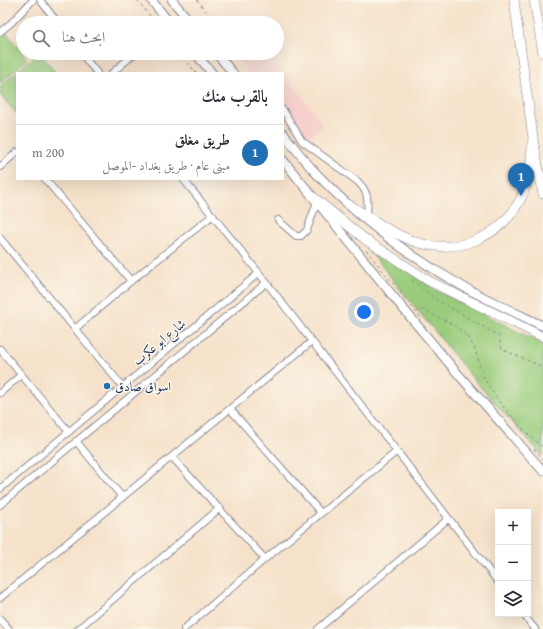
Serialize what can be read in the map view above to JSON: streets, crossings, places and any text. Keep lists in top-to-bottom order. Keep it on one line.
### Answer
{"streets":{"street":["شارع ابو عكرب"]},"places":["اسواق صادق"],"page":{"search":"ابحث هنا","heading":"بالقرب منك","list":[{"mark":"1","name":"طريق مغلق","note":"مبنى عام · طريق بغداد -الموصل","value":"200 m"}],"pins":"1","map_buttons":["+","−"]}}
